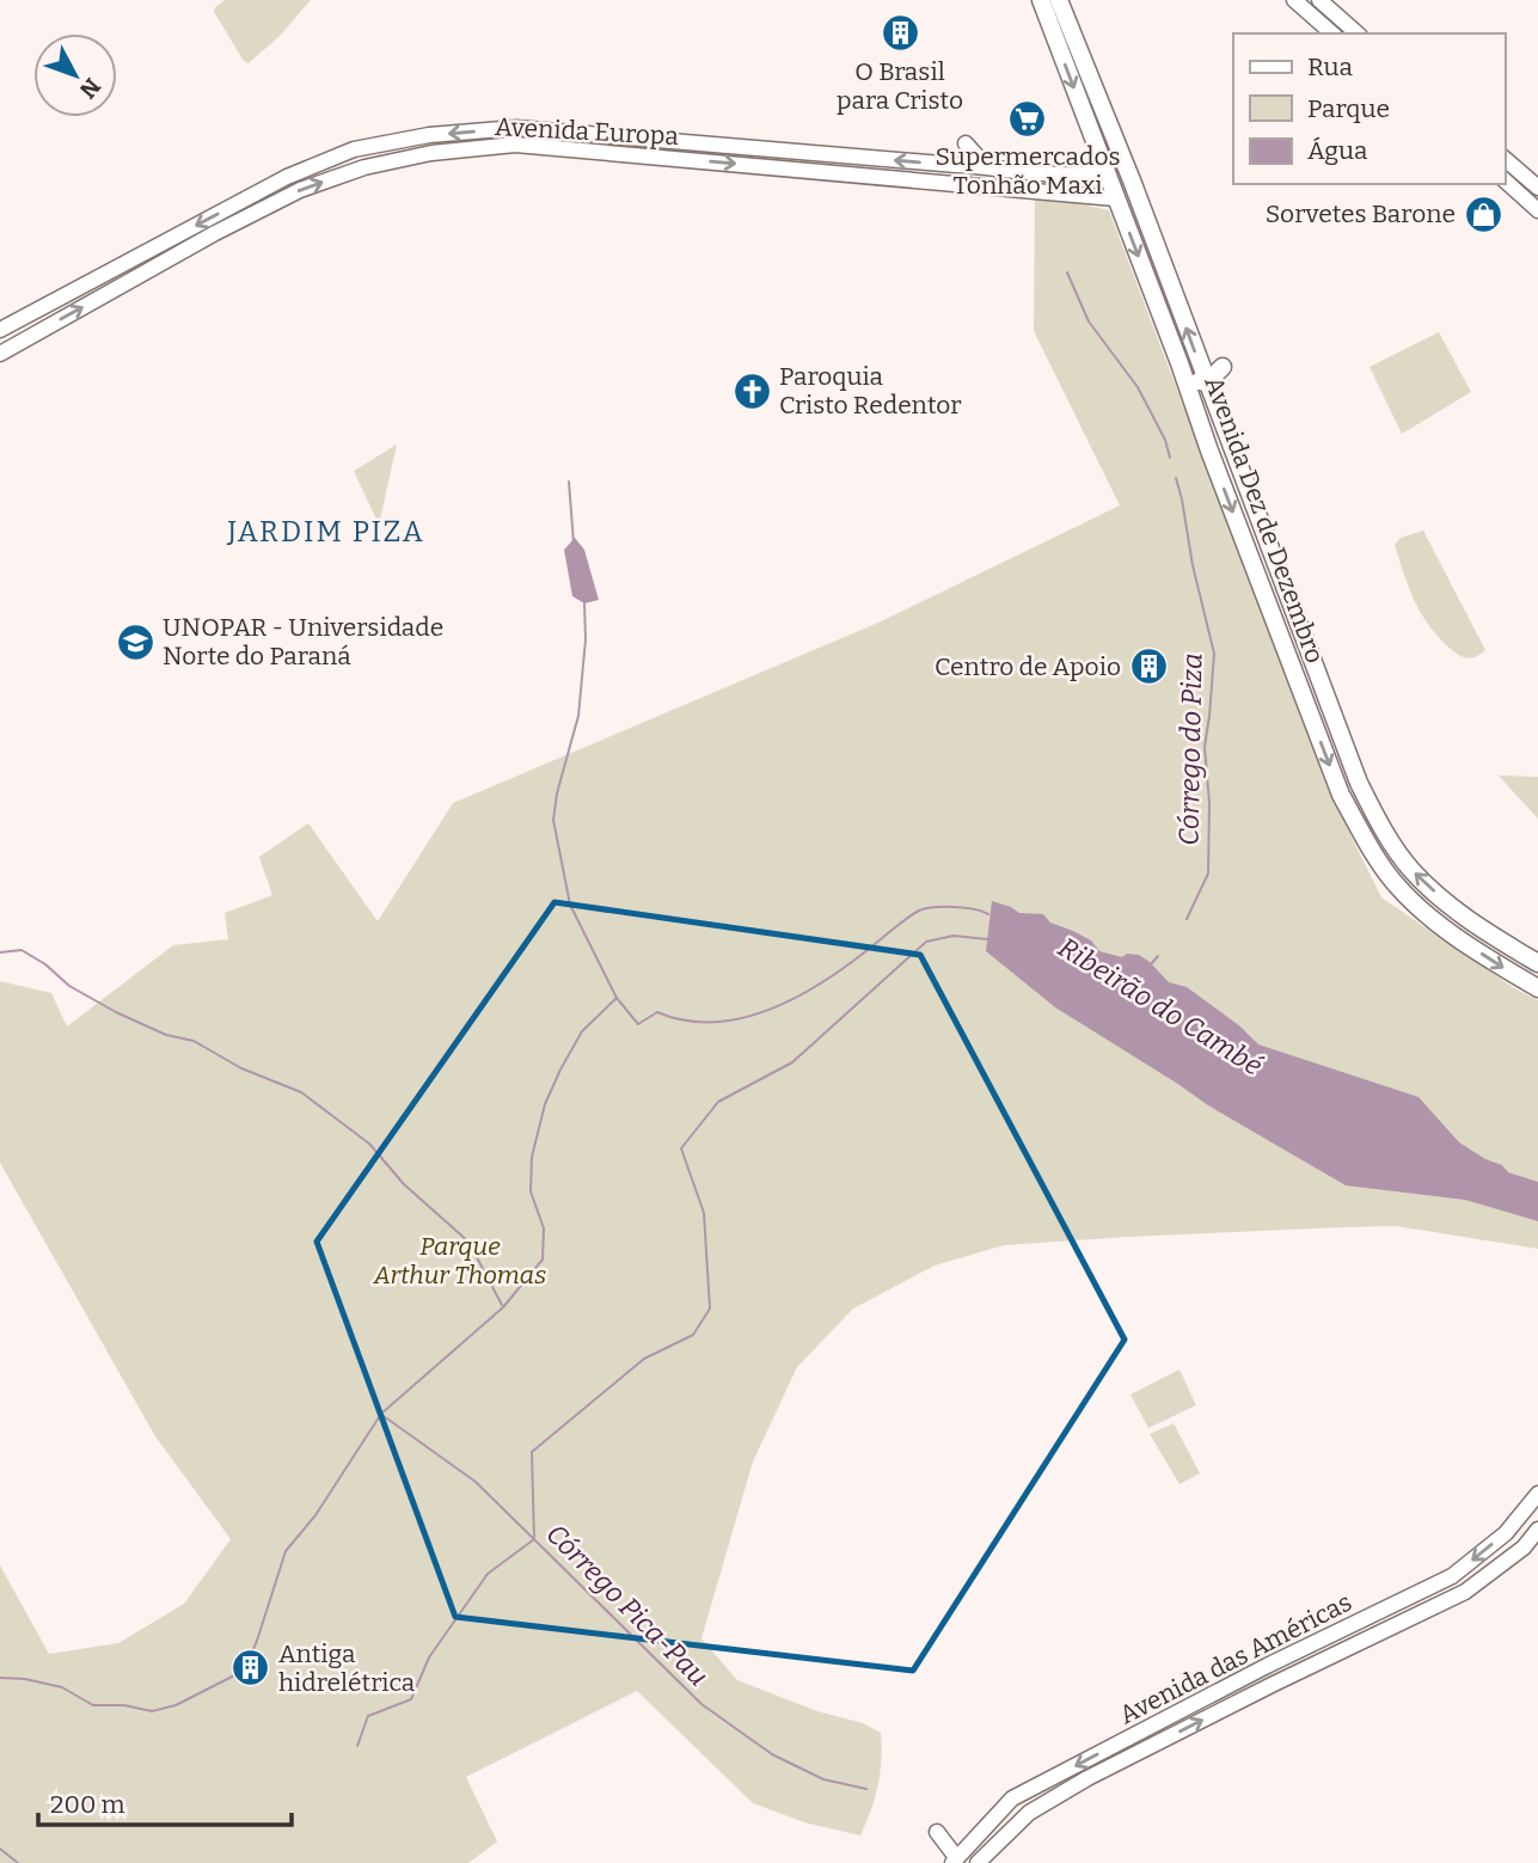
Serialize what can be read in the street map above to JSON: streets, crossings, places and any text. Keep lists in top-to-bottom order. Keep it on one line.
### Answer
{"streets":{"highway":["Avenida Dez de Dezembro"],"main road":["Avenida Europa","Avenida das Américas"]},"crossings":[["Avenida Europa","Avenida Dez de Dezembro"]],"districts":["JARDIM PIZA"],"water":["Córrego do Piza","Ribeirão do Cambé","Córrego Pica-Pau"],"parks":["Parque Arthur Thomas"],"places":{"building":["O Brasil para Cristo","Centro de Apoio","Antiga hidrelétrica"],"supermarket":["Supermercados Tonhão Maxi"],"shop":["Sorvetes Barone"],"church":["Paroquia Cristo Redentor"],"school or university":["UNOPAR - Universidade Norte do Paraná"]},"legend":["Rua","Parque","Água"],"scale_bar":"200 m","north":"bottom right"}
